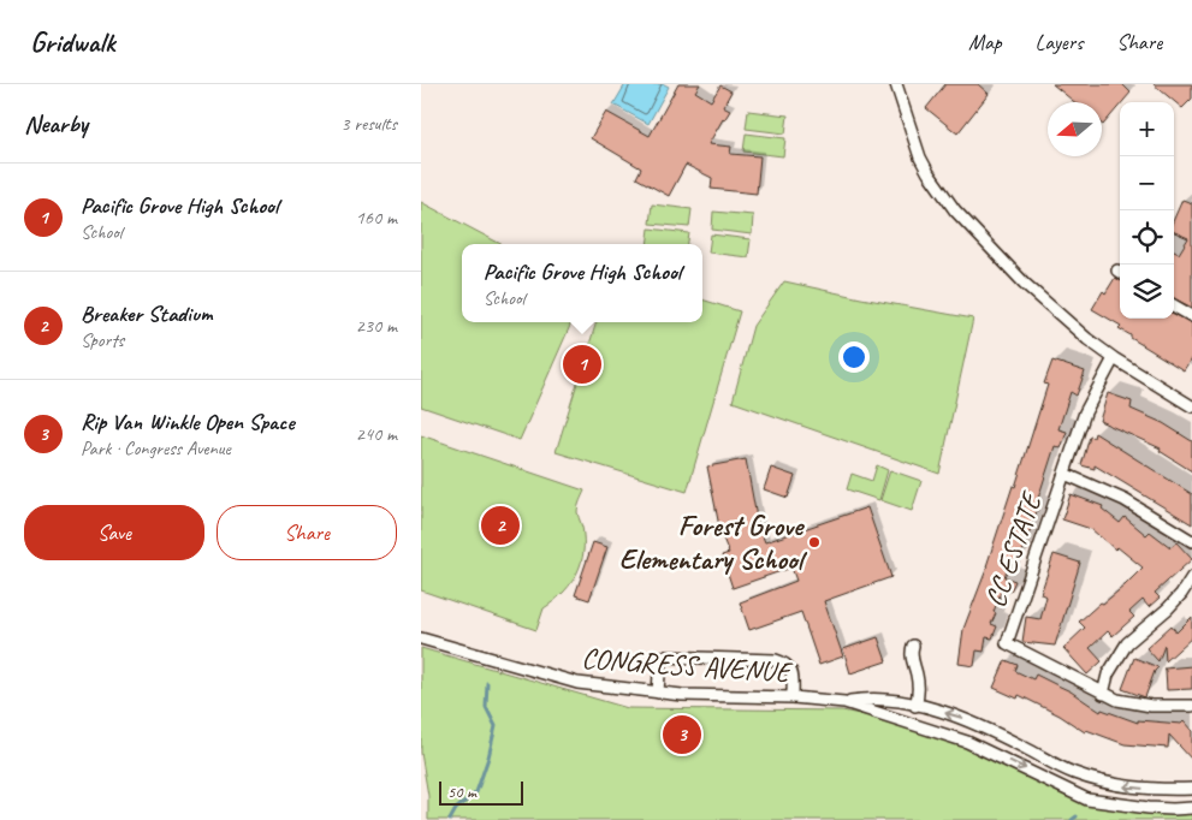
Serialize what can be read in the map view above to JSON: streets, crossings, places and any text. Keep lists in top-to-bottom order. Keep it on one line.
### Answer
{"streets":{"street":["CC ESTATE","CONGRESS AVENUE"]},"places":["Forest Grove Elementary School"],"scale_bar":"50 m","north":"left","page":{"header":"Gridwalk","nav":["Map","Layers","Share"],"heading":["Nearby","3 results"],"map_buttons":["+","−"],"list":[{"mark":"1","name":"Pacific Grove High School","note":"School","value":"160 m"},{"mark":"2","name":"Breaker Stadium","note":"Sports","value":"230 m"},{"mark":"3","name":"Rip Van Winkle Open Space","note":"Park · Congress Avenue","value":"240 m"}],"popup":["Pacific Grove High School","School"],"pins":["1","2","3"],"buttons":["Save","Share"],"scale":"50 m"}}
